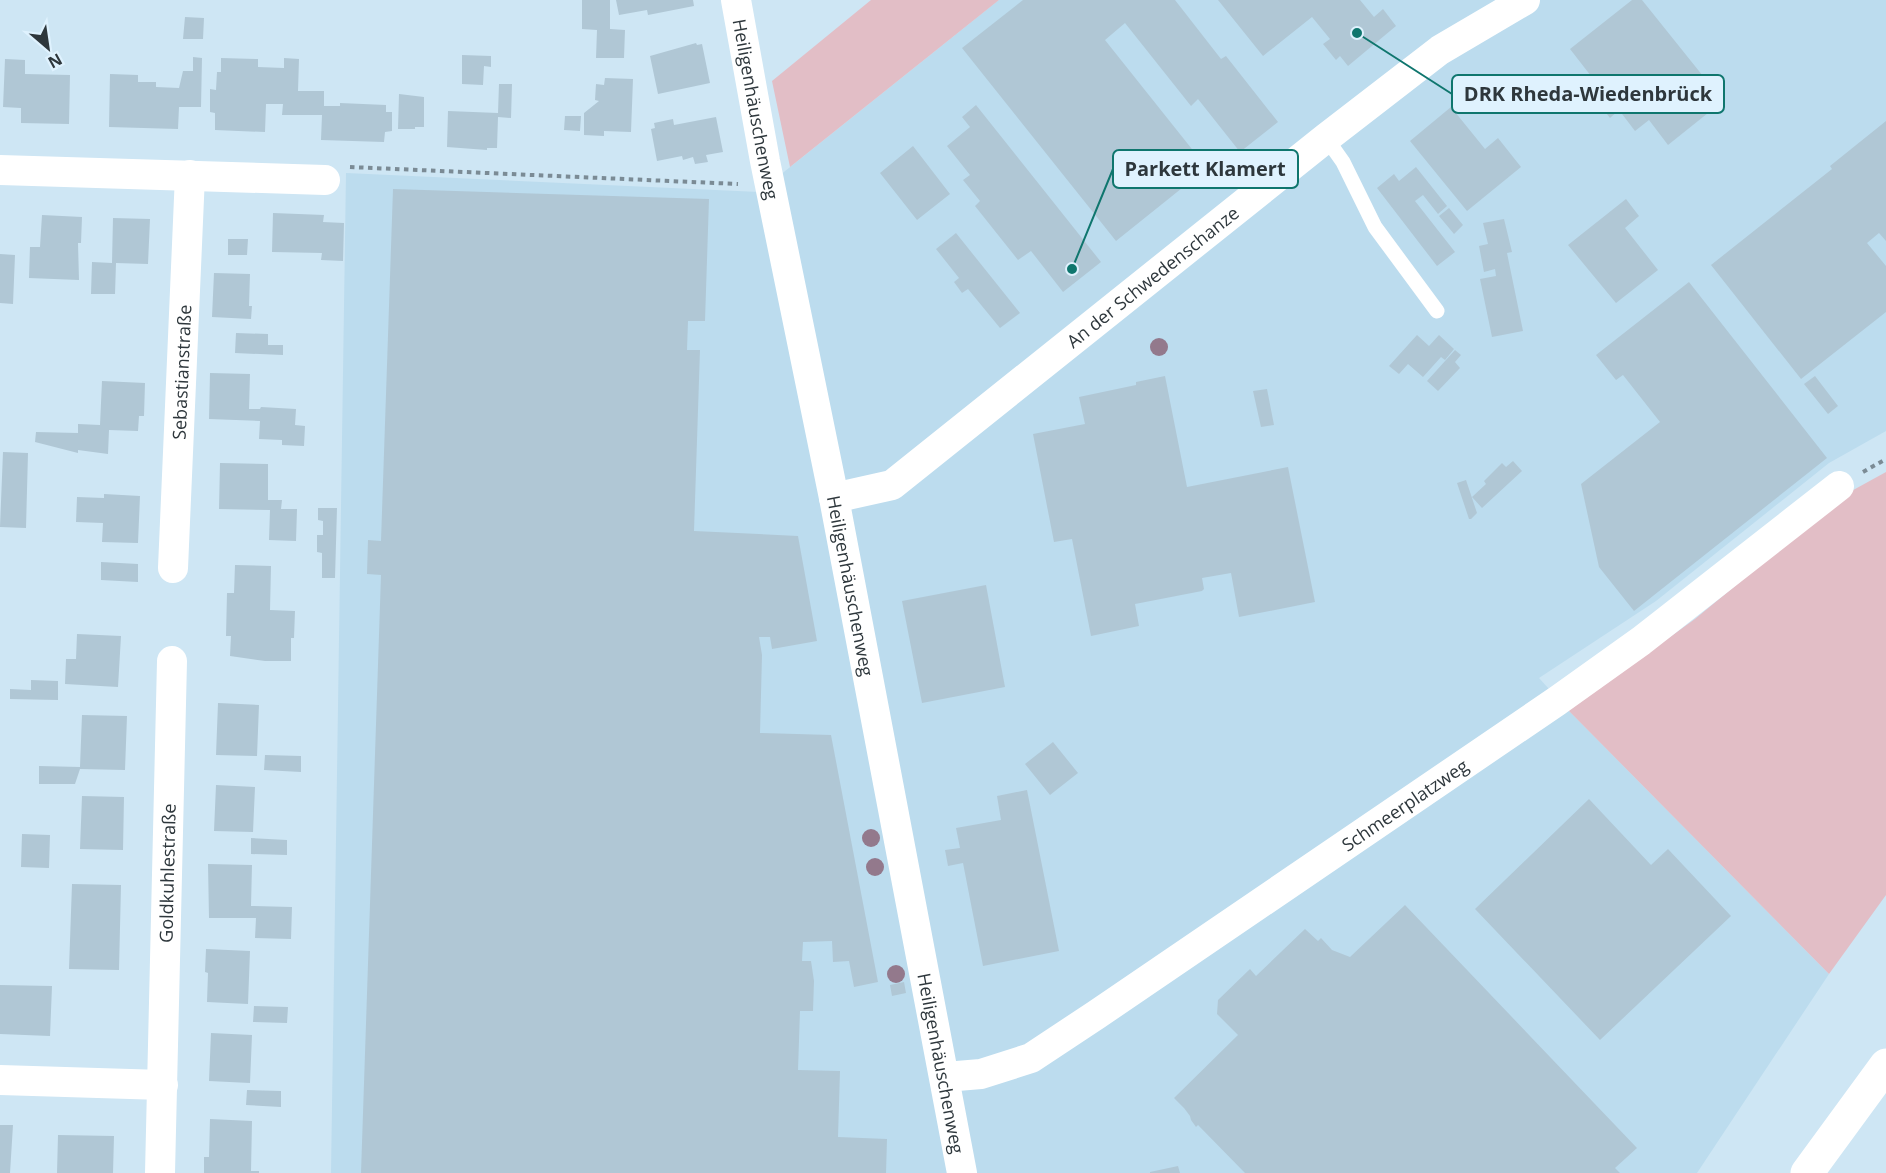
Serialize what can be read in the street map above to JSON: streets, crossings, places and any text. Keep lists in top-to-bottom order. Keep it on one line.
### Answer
{"streets":{"street":["Heiligenhäuschenweg","An der Schwedenschanze","Sebastianstraße","Schmeerplatzweg","Goldkuhlestraße"]},"crossings":[["Heiligenhäuschenweg","An der Schwedenschanze"],["Heiligenhäuschenweg","Schmeerplatzweg"]],"places":["DRK Rheda-Wiedenbrück","Parkett Klamert"],"north":"bottom right"}
